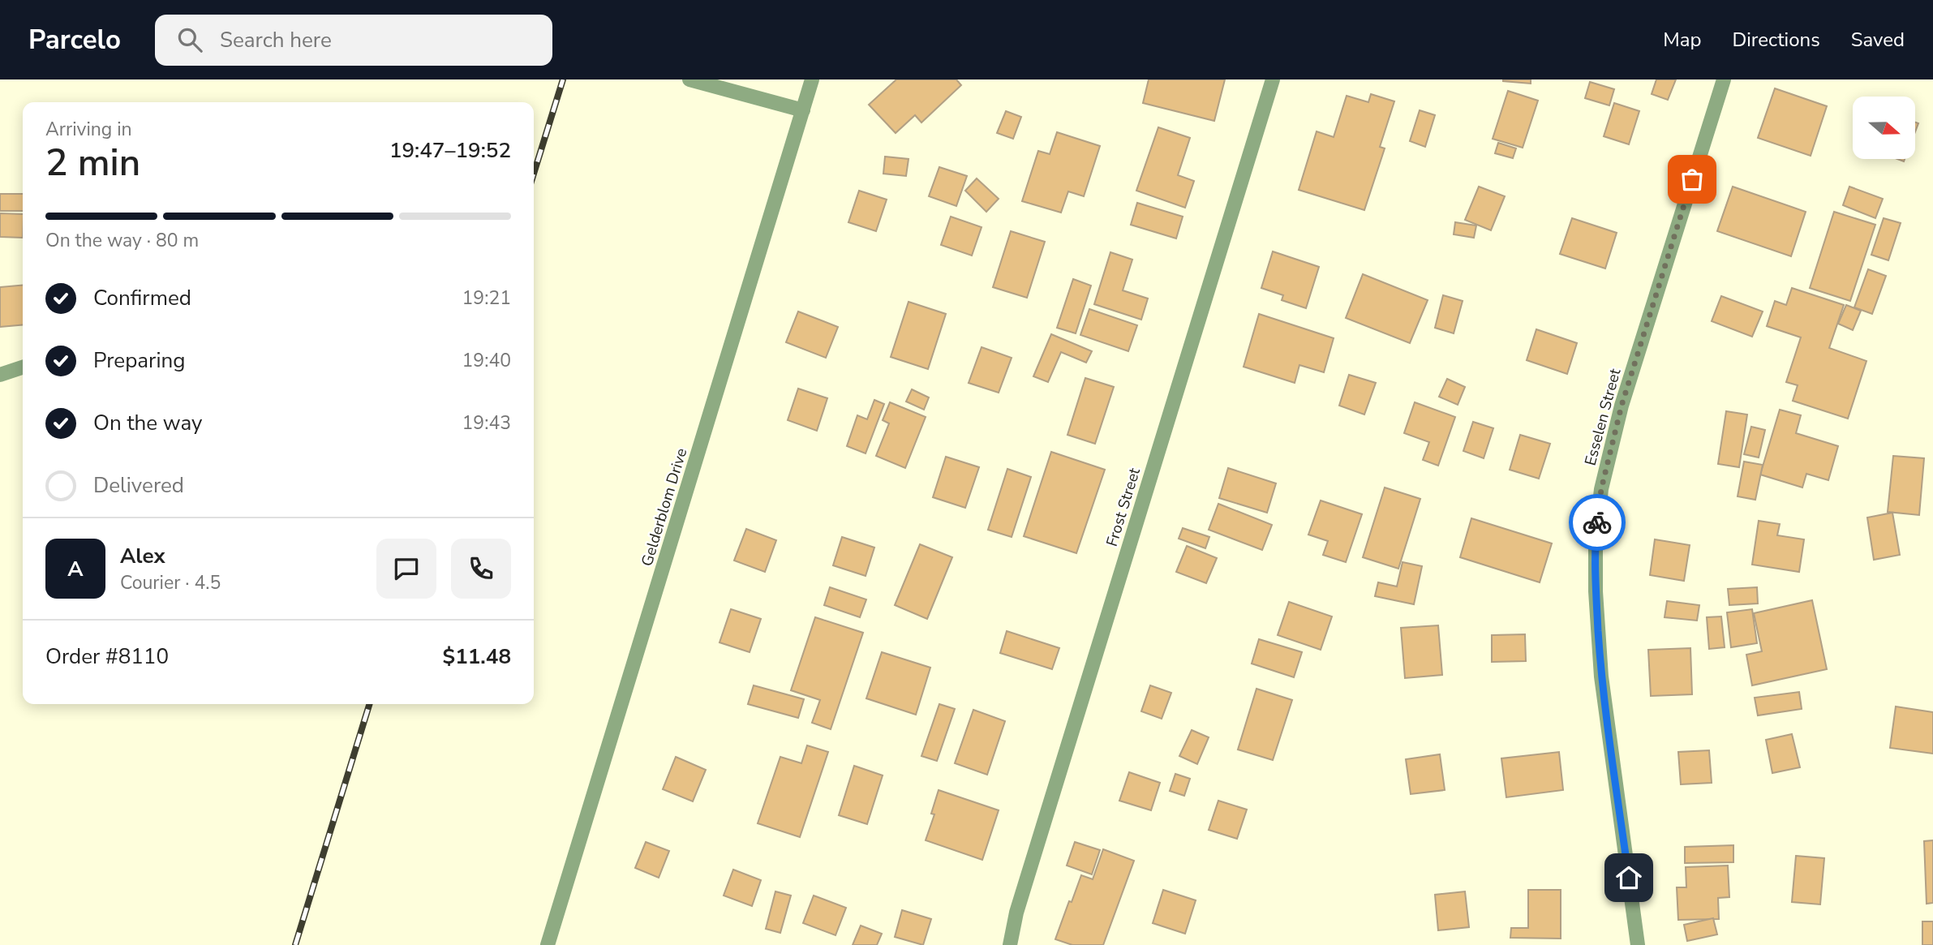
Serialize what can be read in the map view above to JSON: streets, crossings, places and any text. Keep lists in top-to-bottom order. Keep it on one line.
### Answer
{"streets":{"street":["Esselen Street","Gelderblom Drive","Frost Street"]},"north":"right","page":{"header":"Parcelo","search":"Search here","nav":["Map","Directions","Saved"],"heading":["2 min","Arriving in","19:47–19:52"],"panel":["Alex","Courier · 4.5","Order #8110","$11.48"],"bar":"On the way · 80 m","list":[["Confirmed","19:21"],["Preparing","19:40"],["On the way","19:43"],"Delivered"],"round":"A"}}
